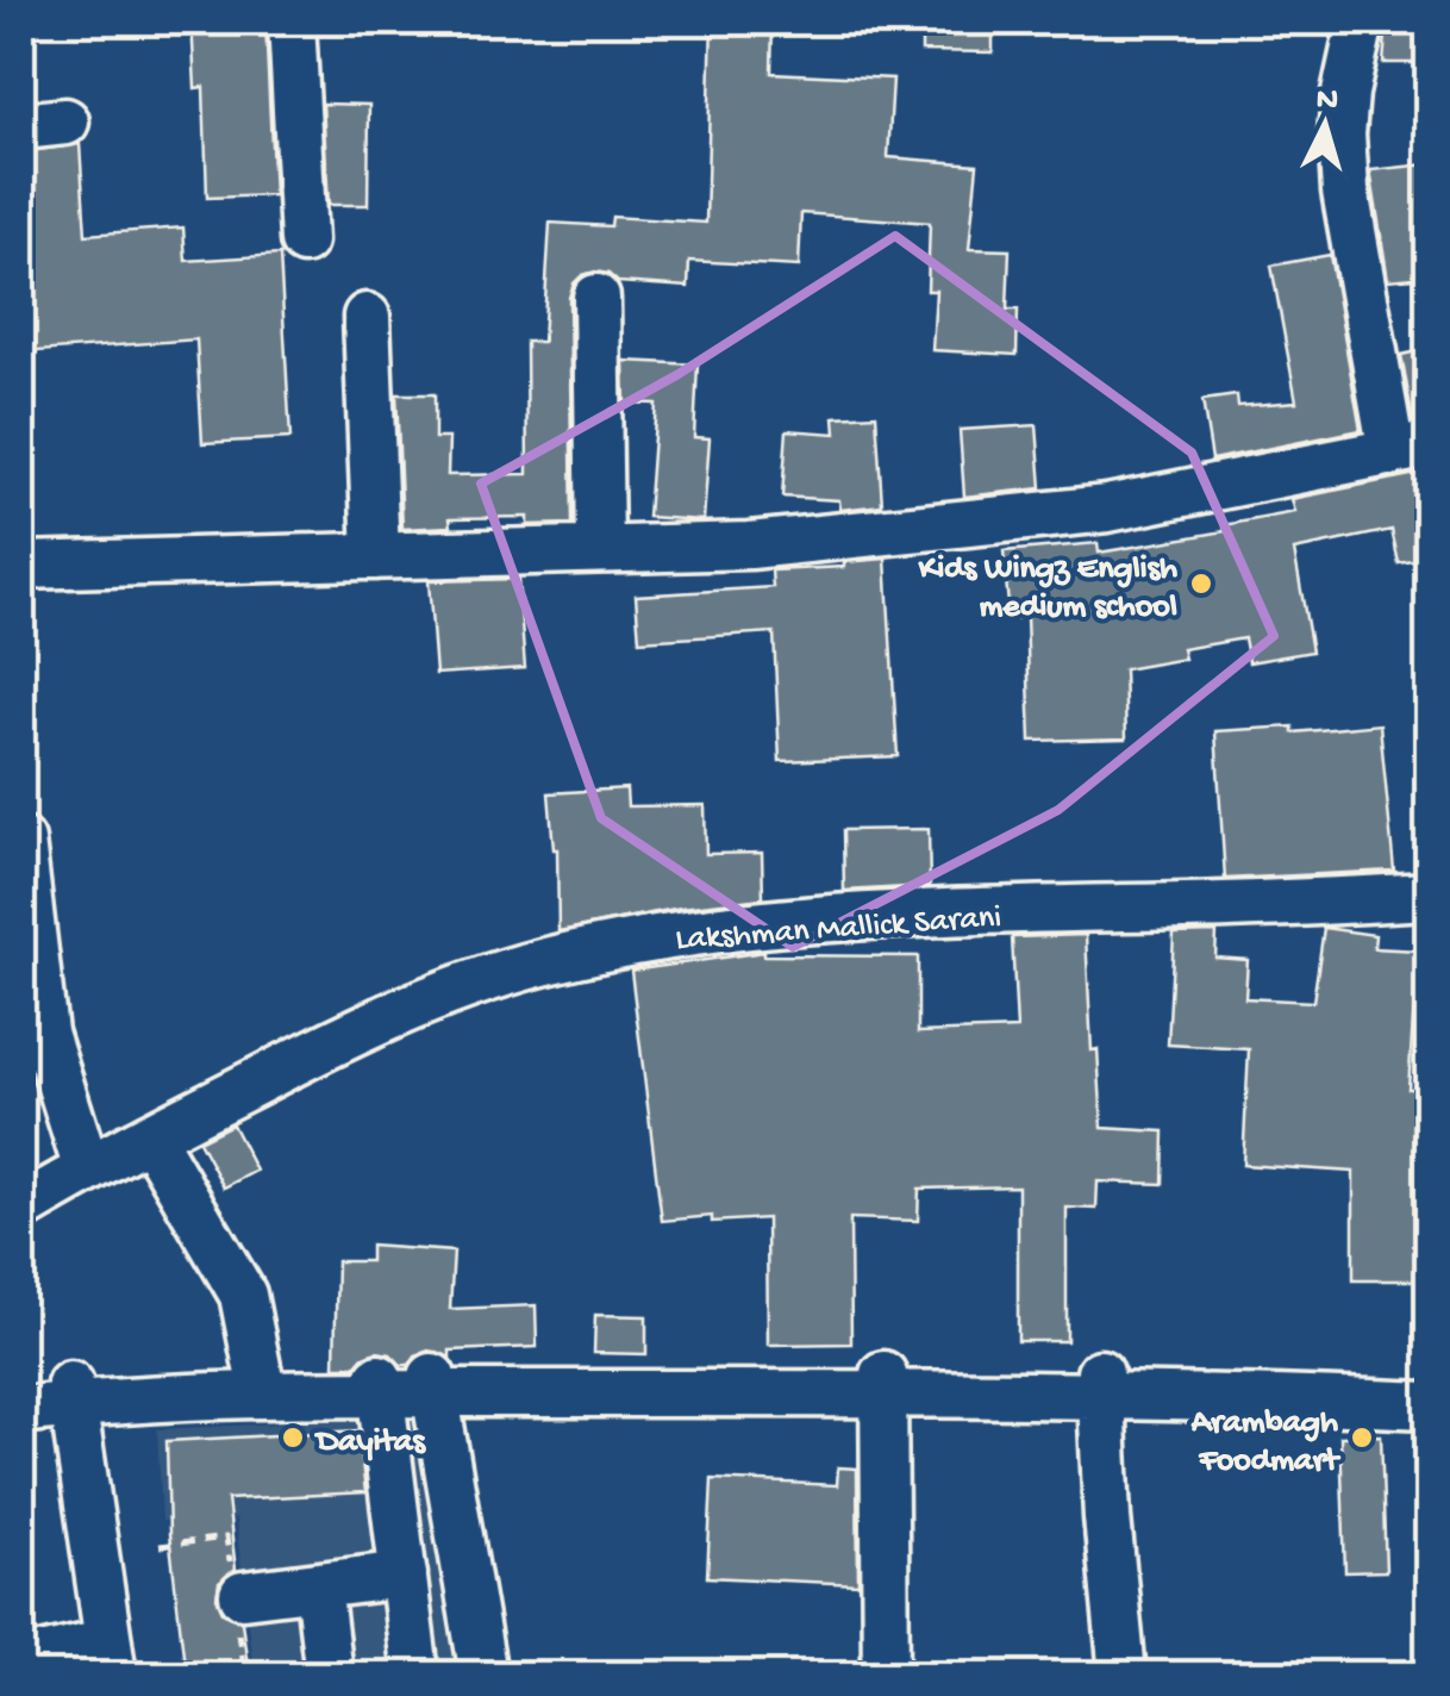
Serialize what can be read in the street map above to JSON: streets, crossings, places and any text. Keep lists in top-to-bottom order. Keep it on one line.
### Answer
{"streets":{"street":["Lakshman Mallick Sarani"]},"places":["Kids Wingz English medium school","Dayitas","Arambagh Foodmart"],"north":"top"}
